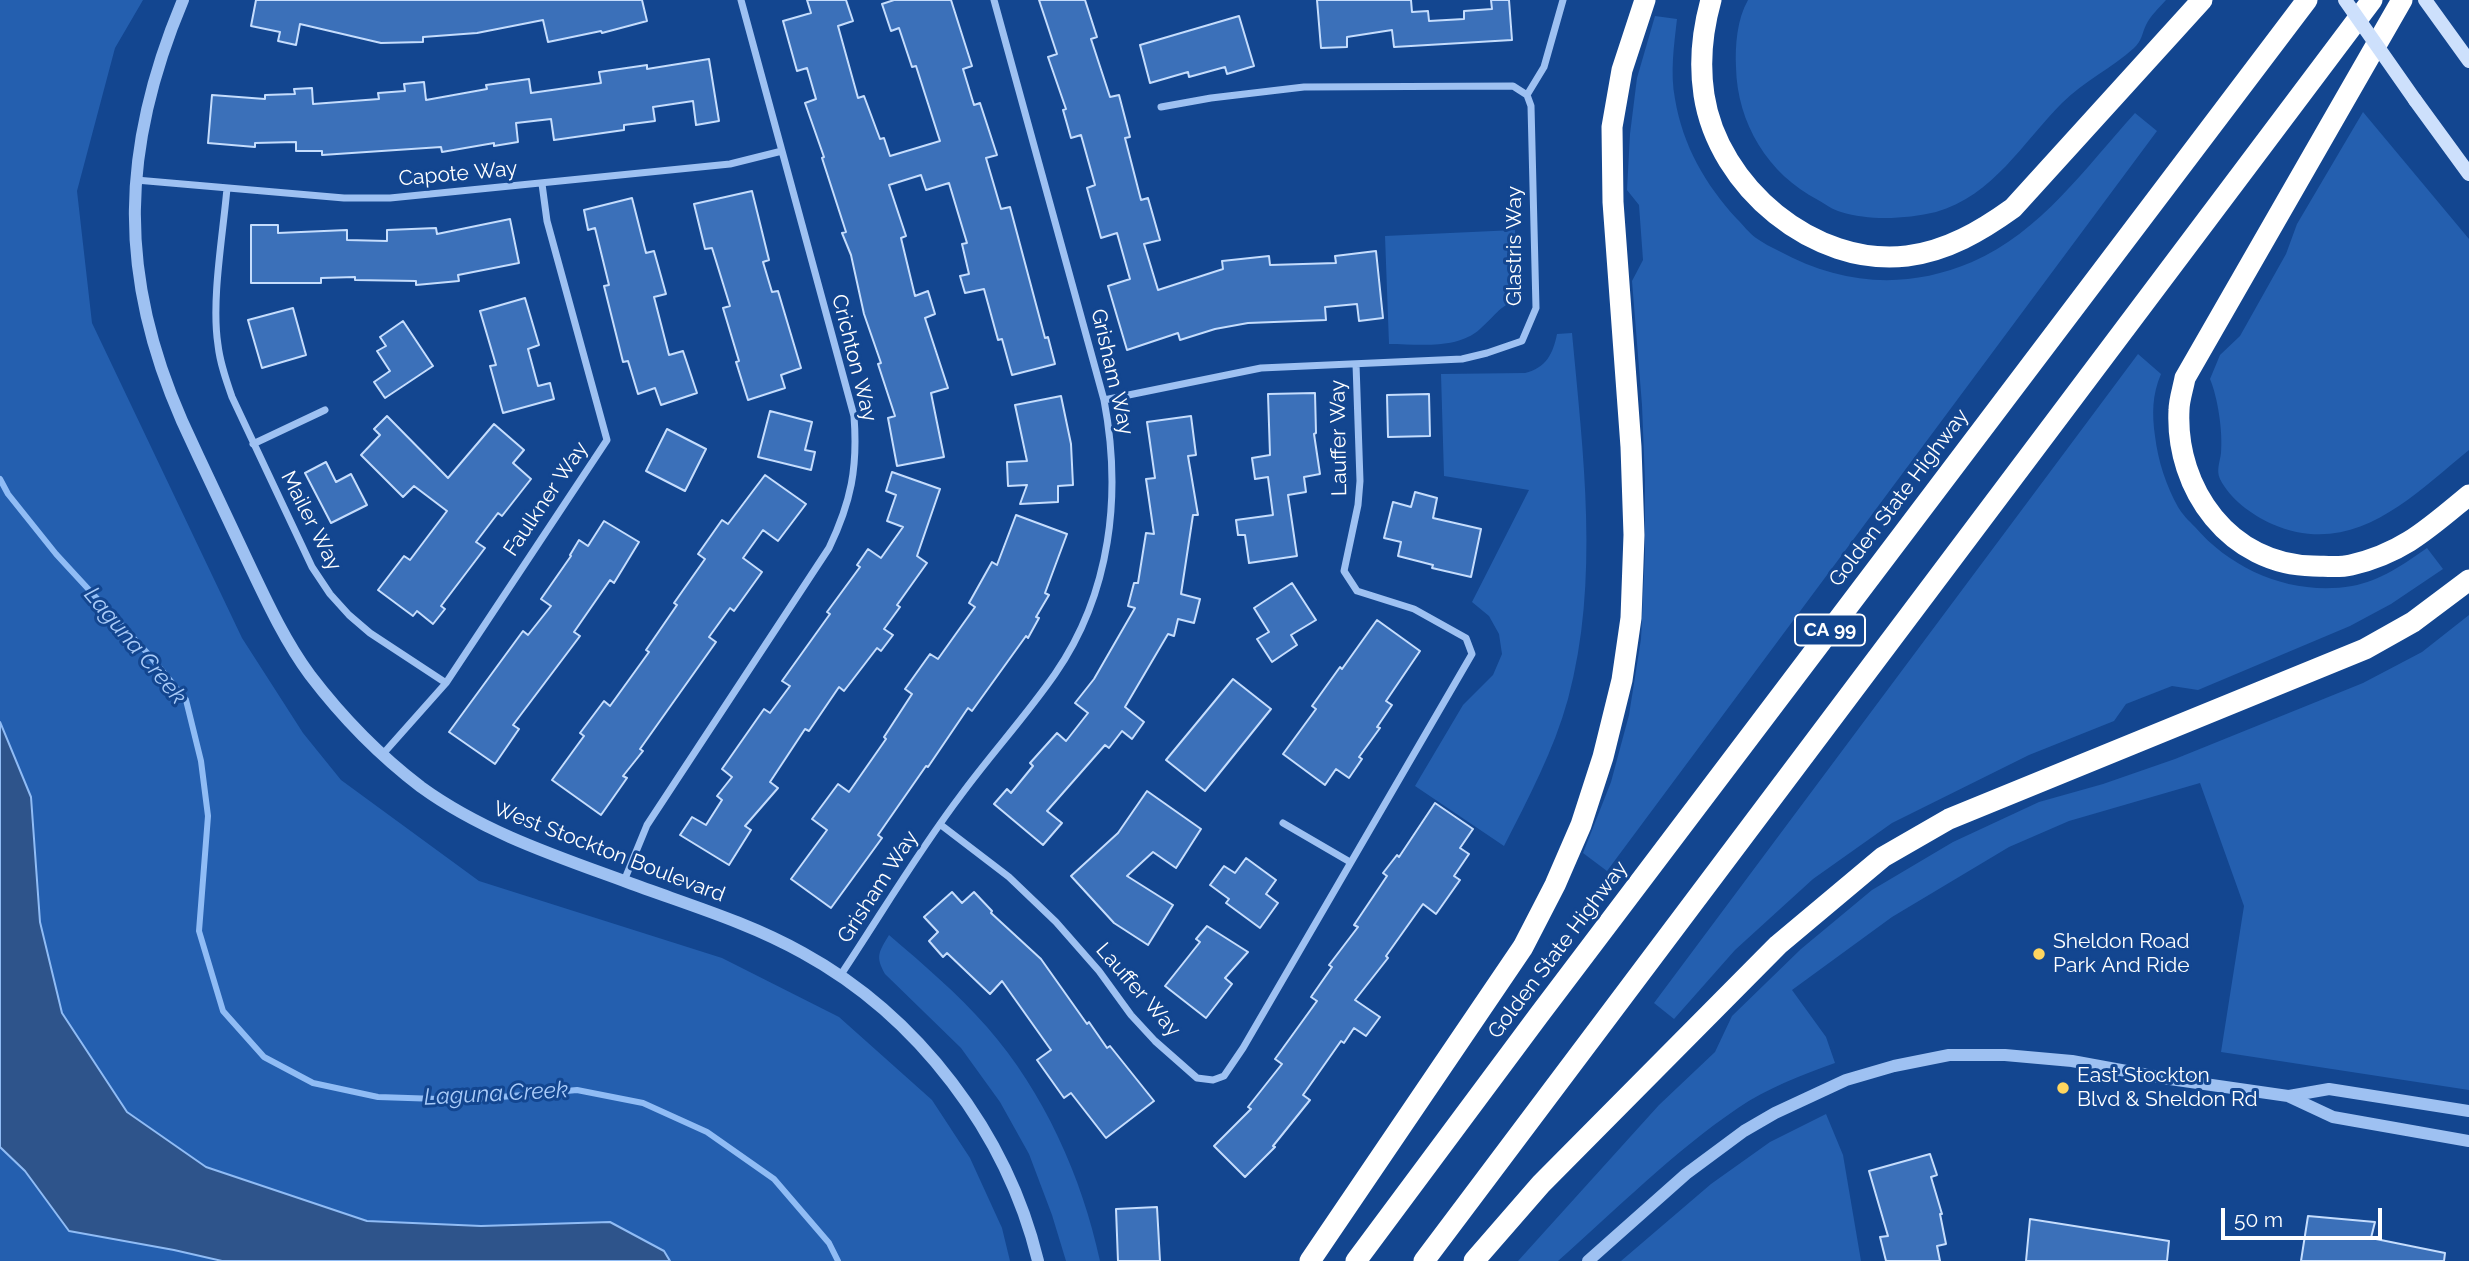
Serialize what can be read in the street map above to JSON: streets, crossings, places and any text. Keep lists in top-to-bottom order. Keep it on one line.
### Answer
{"streets":{"highway":["Golden State Highway","CA 99"],"street":["Capote Way","Glastris Way","Crichton Way","Grisham Way","Lauffer Way","Faulkner Way","Mailer Way","West Stockton Boulevard"]},"crossings":[["Capote Way","Crichton Way"],["Capote Way","Faulkner Way"],["Capote Way","Mailer Way"],["Capote Way","West Stockton Boulevard"],["Glastris Way","Grisham Way"],["Glastris Way","Lauffer Way"],["Crichton Way","West Stockton Boulevard"],["Grisham Way","Lauffer Way"],["Grisham Way","West Stockton Boulevard"],["Faulkner Way","Mailer Way"],["Faulkner Way","West Stockton Boulevard"]],"water":["Laguna Creek"],"places":["Sheldon Road Park And Ride","East Stockton Blvd & Sheldon Rd"],"scale_bar":"50 m"}
